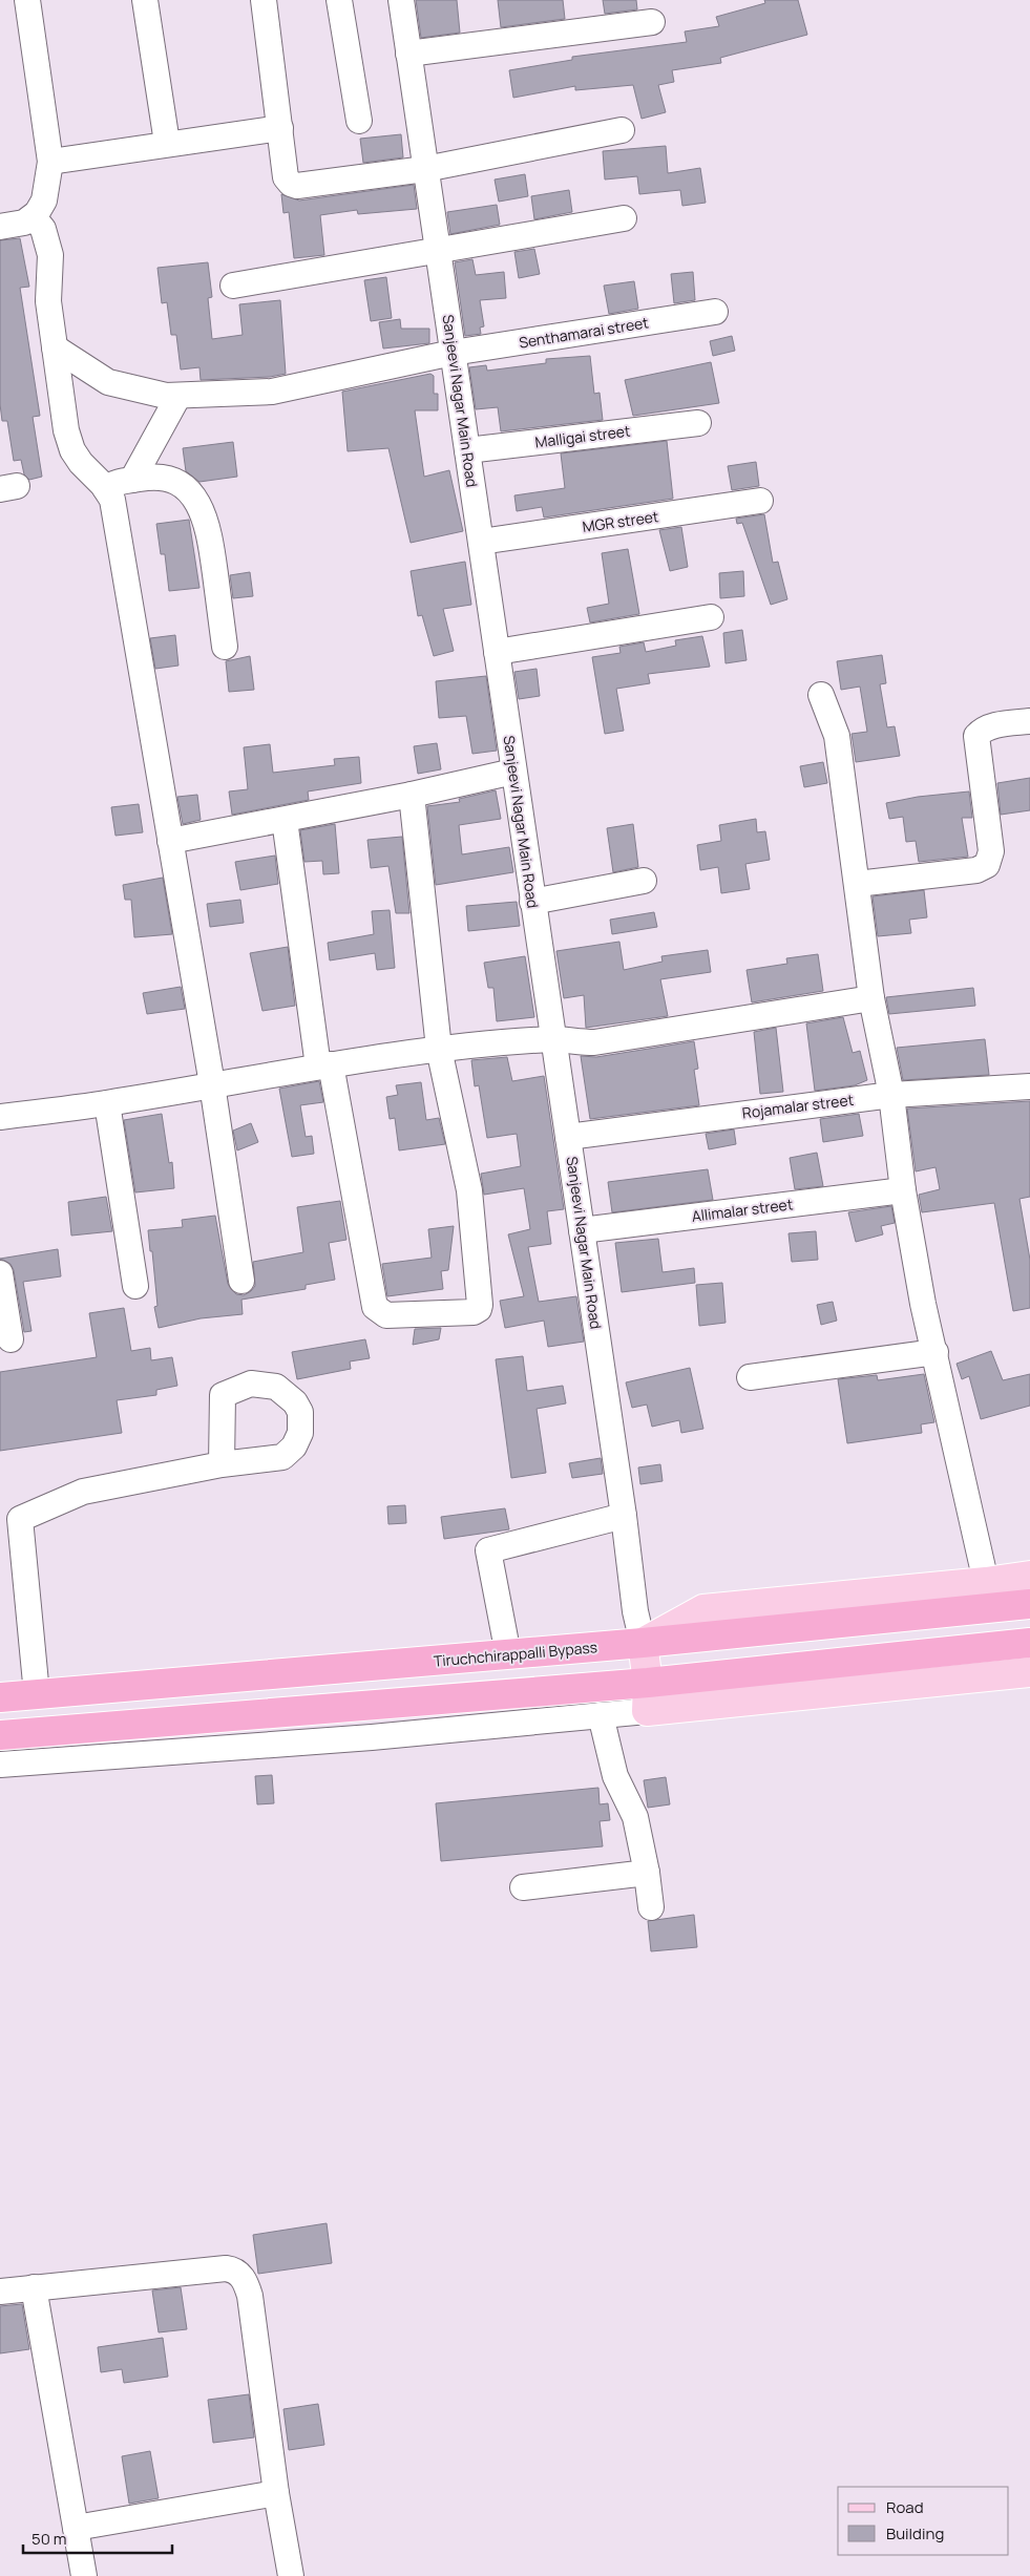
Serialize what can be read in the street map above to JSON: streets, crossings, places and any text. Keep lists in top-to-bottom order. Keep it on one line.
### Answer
{"streets":{"highway":["Tiruchchirappalli Bypass"],"street":["Senthamarai street","Sanjeevi Nagar Main Road","Malligai street","MGR street","Rojamalar street","Allimalar street"]},"crossings":[["Senthamarai street","Sanjeevi Nagar Main Road"],["Sanjeevi Nagar Main Road","Malligai street"],["Sanjeevi Nagar Main Road","MGR street"],["Sanjeevi Nagar Main Road","Rojamalar street"],["Sanjeevi Nagar Main Road","Allimalar street"],["Sanjeevi Nagar Main Road","Tiruchchirappalli Bypass"]],"legend":["Road","Building"],"scale_bar":"50 m"}
